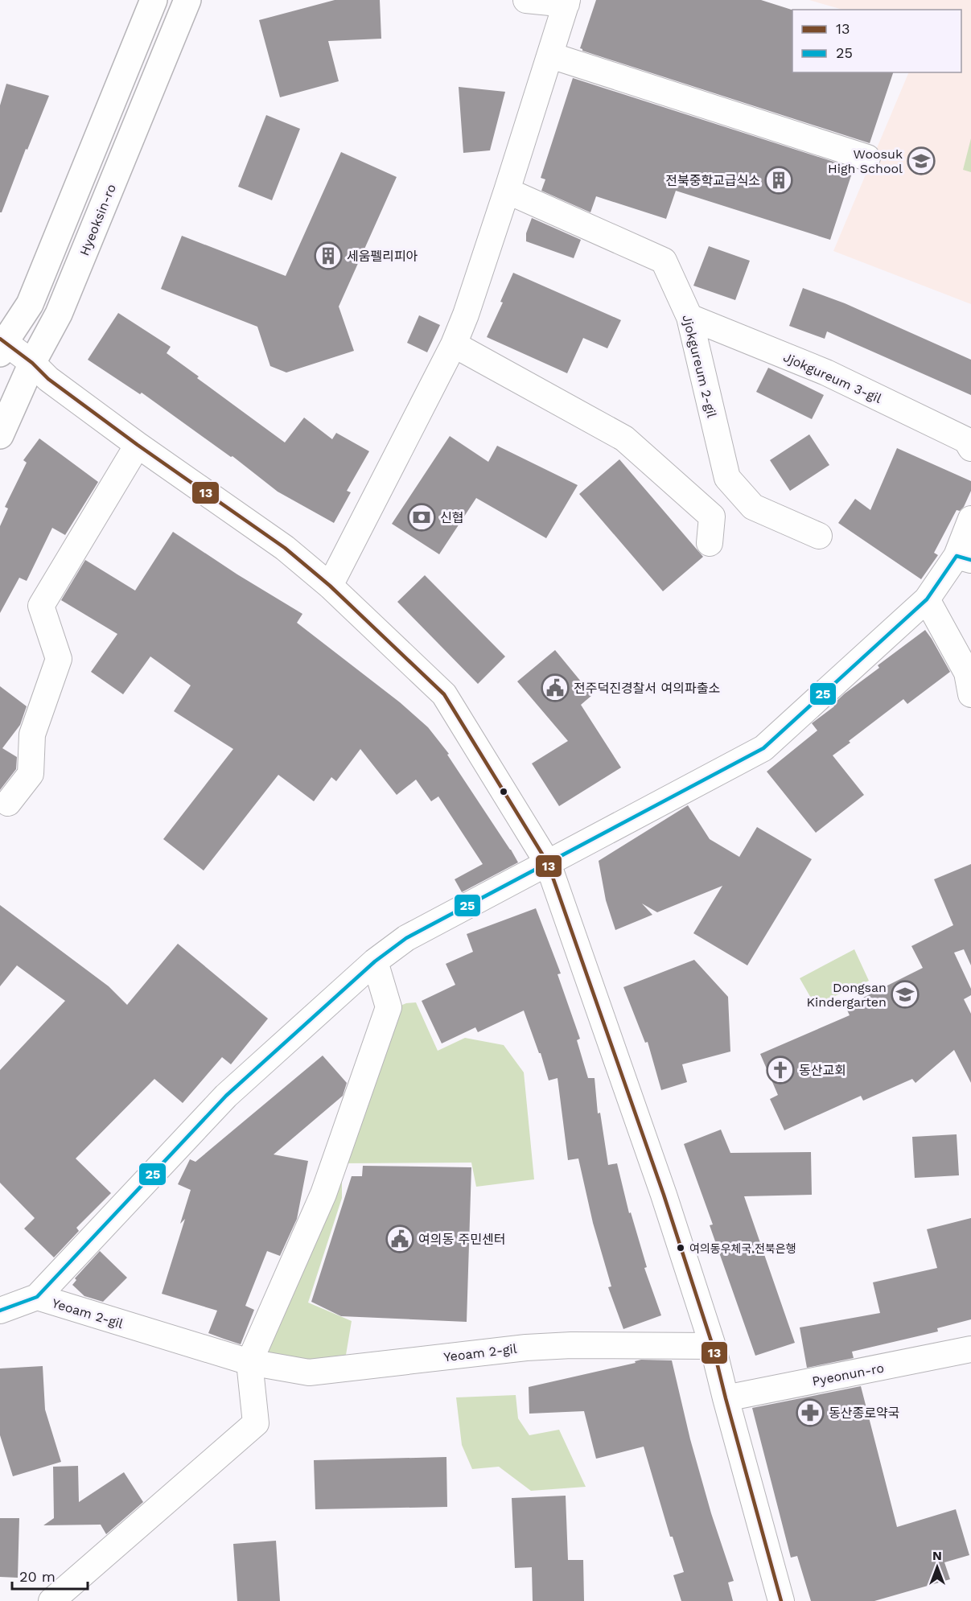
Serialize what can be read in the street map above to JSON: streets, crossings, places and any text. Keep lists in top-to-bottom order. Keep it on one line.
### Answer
{"streets":{"street":["Hyeoksin-ro","Jjokgureum 2-gil","Jjokgureum 3-gil","Yeoam 2-gil","Pyeonun-ro"]},"crossings":[["Jjokgureum 2-gil","Jjokgureum 3-gil"]],"places":{"school or university":["Woosuk High School","Dongsan Kindergarten"],"building":["전북중학교급식소","세움펠리피아"],"bank":["신협"],"public building":["전주덕진경찰서 여의파출소","여의동 주민센터"],"church":["동산교회"],"other":["여의동우체국.전북은행"],"pharmacy":["동산종로약국"]},"lines":["transit line 13","transit line 25"],"legend":["13","25"],"scale_bar":"20 m","north":"top"}
